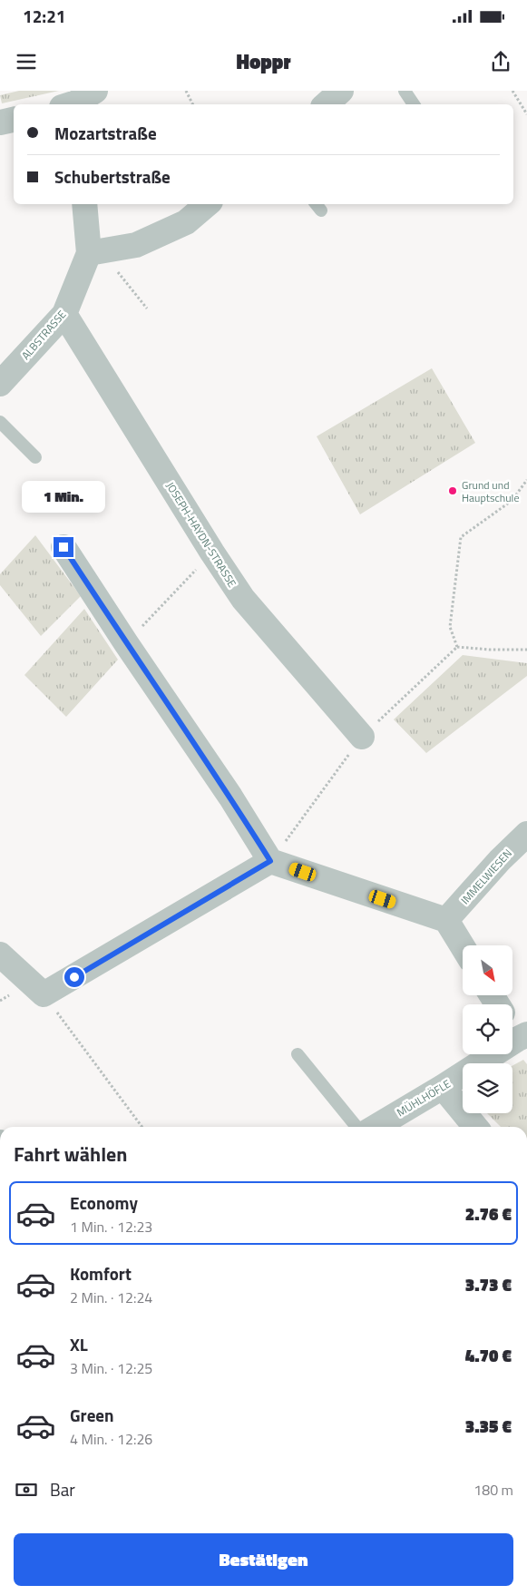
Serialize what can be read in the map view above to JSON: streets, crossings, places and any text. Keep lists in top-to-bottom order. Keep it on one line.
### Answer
{"streets":{"street":["ALBSTRASSE","JOSEPH-HAYDN-STRASSE","IMMELWIESEN","MÜHLHÖFLE"]},"crossings":[["ALBSTRASSE","JOSEPH-HAYDN-STRASSE"]],"places":["Grund und Hauptschule"],"north":"bottom right","page":{"status":"12:21","header":"Hoppr","banner":["Mozartstraße","Schubertstraße"],"bubble":"1 Min.","heading":"Fahrt wählen","list":[{"name":"Economy","note":"1 Min. · 12:23","value":"2.76 €"},{"name":"Komfort","note":"2 Min. · 12:24","value":"3.73 €"},{"name":"XL","note":"3 Min. · 12:25","value":"4.70 €"},{"name":"Green","note":"4 Min. · 12:26","value":"3.35 €"}],"pay":["Bar","180 m"],"buttons":"Bestätigen"}}
